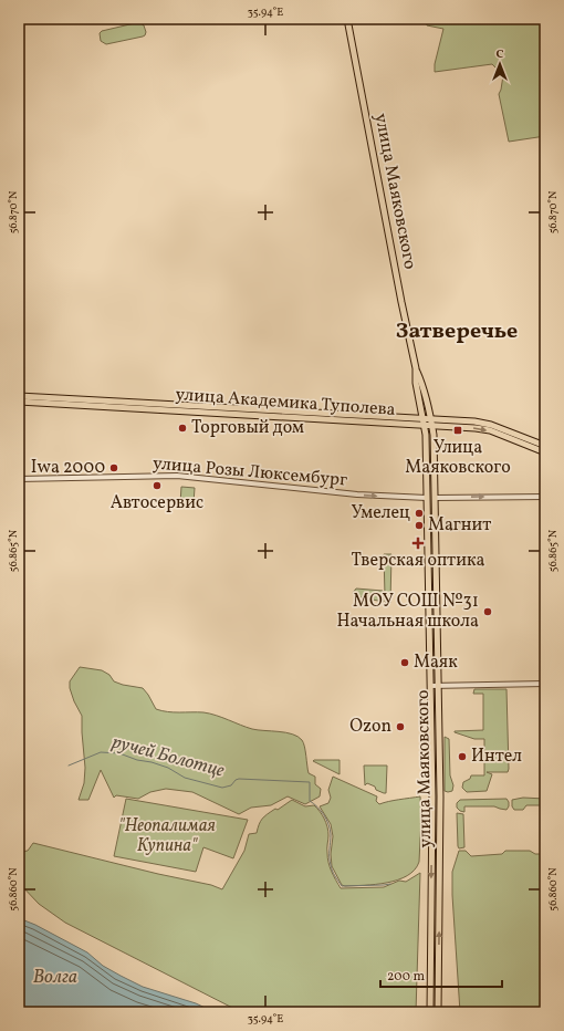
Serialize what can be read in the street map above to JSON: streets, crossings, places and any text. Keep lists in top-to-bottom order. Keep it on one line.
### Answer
{"streets":{"main road":["улица Маяковского","улица Академика Туполева"],"street":["улица Розы Люксембург"]},"crossings":[["улица Маяковского","улица Академика Туполева"],["улица Маяковского","улица Розы Люксембург"]],"one_way":["улица Розы Люксембург"],"districts":["Затверечье"],"water":["ручей Болотце","Волга"],"parks":["\"Неопалимая Купина\""],"places":{"other":["Торговый дом","Iwa 2000","Автосервис","Умелец","Магнит","МОУ СОШ №31 Начальная школа","Маяк","Ozon","Интел"],"transit":["Улица Маяковского"],"health":["Тверская оптика"]},"scale_bar":"200 m","north":"top","coordinates":["35.94°E","56.870°N","56.865°N","56.860°N"]}
